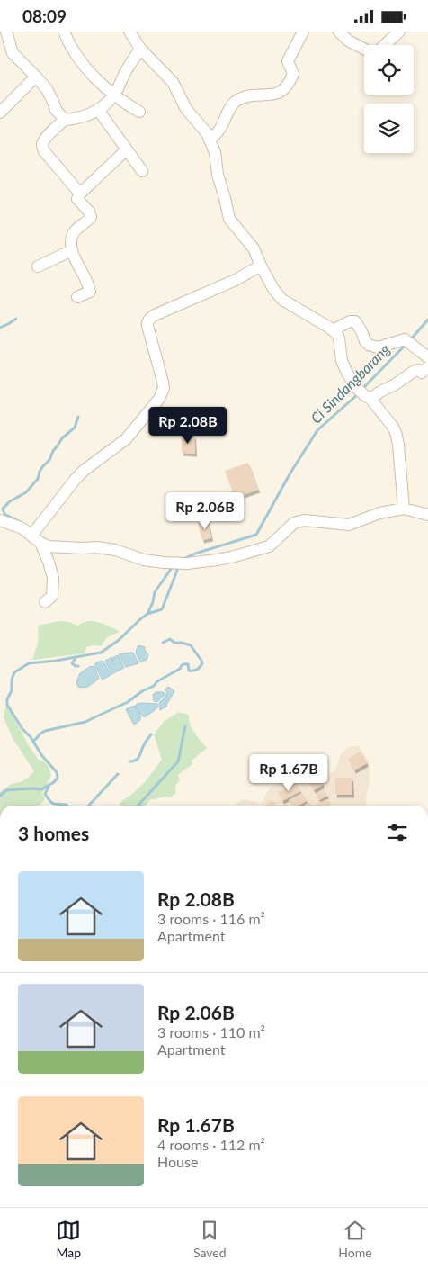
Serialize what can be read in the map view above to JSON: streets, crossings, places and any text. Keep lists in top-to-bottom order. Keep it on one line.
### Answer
{"water":["Ci Sindangbarang"],"page":{"status":"08:09","price":["Rp 2.08B","Rp 2.06B","Rp 1.67B"],"heading":"3 homes","list":[{"name":"Rp 2.08B","note":"3 rooms · 116 m² · Apartment"},{"name":"Rp 2.06B","note":"3 rooms · 110 m² · Apartment"},{"name":"Rp 1.67B","note":"4 rooms · 112 m² · House"}],"tabs":["Map","Saved","Home"]}}
